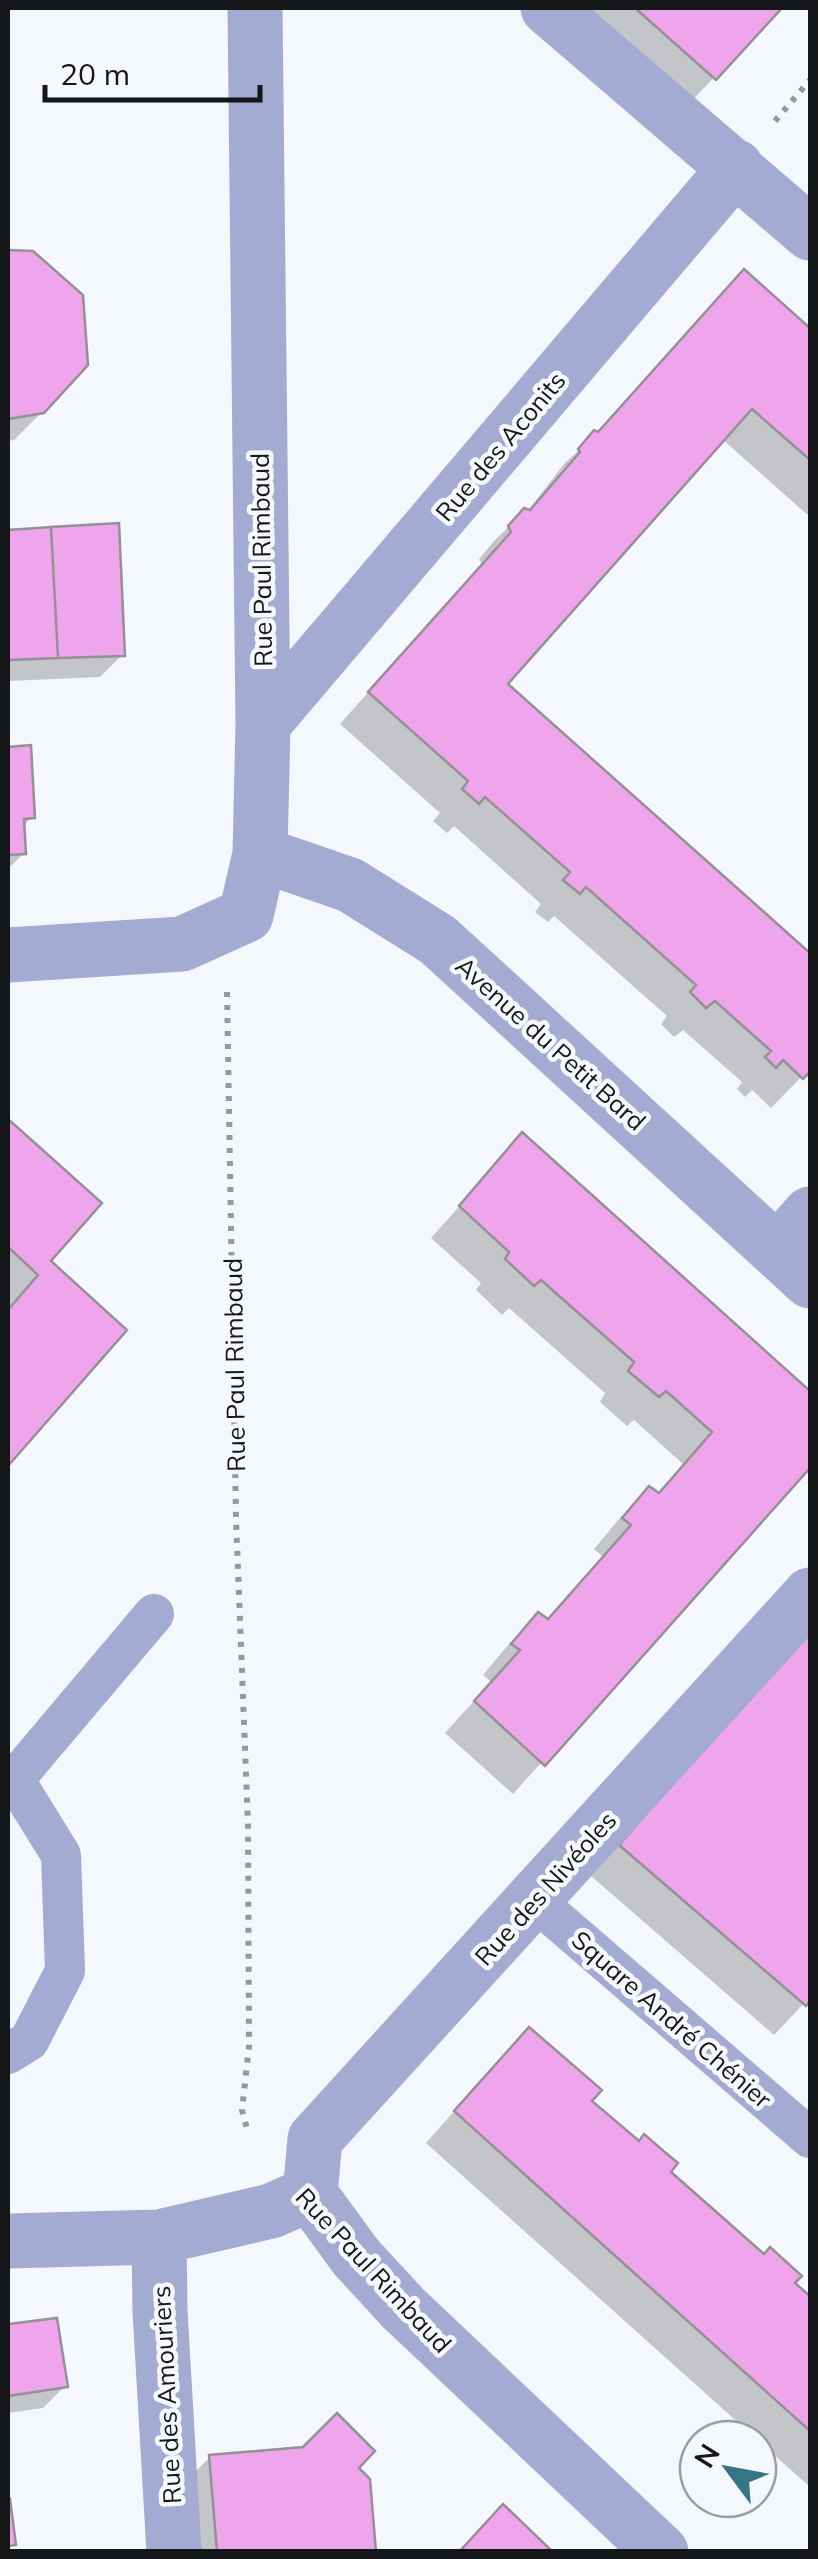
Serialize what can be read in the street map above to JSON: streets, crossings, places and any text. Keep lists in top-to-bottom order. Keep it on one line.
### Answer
{"streets":{"street":["Rue des Aconits","Rue Paul Rimbaud","Avenue du Petit Bard","Rue des Nivéoles","Rue des Amouriers"],"lane":["Square André Chénier"]},"crossings":[["Rue des Aconits","Rue Paul Rimbaud"],["Rue Paul Rimbaud","Avenue du Petit Bard"],["Rue Paul Rimbaud","Rue des Nivéoles"],["Rue des Nivéoles","Square André Chénier"]],"scale_bar":"20 m","north":"top left"}
